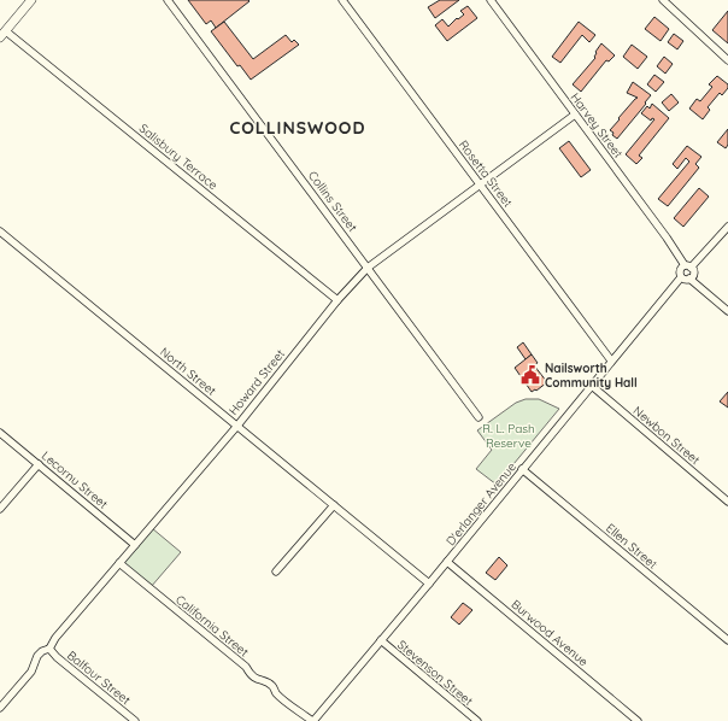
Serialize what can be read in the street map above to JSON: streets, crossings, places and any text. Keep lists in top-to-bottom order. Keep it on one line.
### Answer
{"streets":{"street":["Harvey Street","Salisbury Terrace","Rosetta Street","Collins Street","North Street","Howard Street","Newbon Street","Lecornu Street","D'erlanger Avenue","Ellen Street","California Street","Burwood Avenue","Stevenson Street","Balfour Street"]},"crossings":[["Harvey Street","Howard Street"],["Harvey Street","D'erlanger Avenue"],["Salisbury Terrace","Howard Street"],["Rosetta Street","Howard Street"],["Rosetta Street","D'erlanger Avenue"],["Collins Street","Howard Street"],["North Street","Howard Street"],["North Street","D'erlanger Avenue"],["Howard Street","Lecornu Street"],["Howard Street","California Street"],["Howard Street","Balfour Street"],["Newbon Street","D'erlanger Avenue"],["D'erlanger Avenue","Ellen Street"],["D'erlanger Avenue","California Street"],["D'erlanger Avenue","Burwood Avenue"],["D'erlanger Avenue","Stevenson Street"]],"districts":["COLLINSWOOD"],"parks":["R. L. Pash Reserve"],"places":{"public building":["Nailsworth Community Hall"]}}
